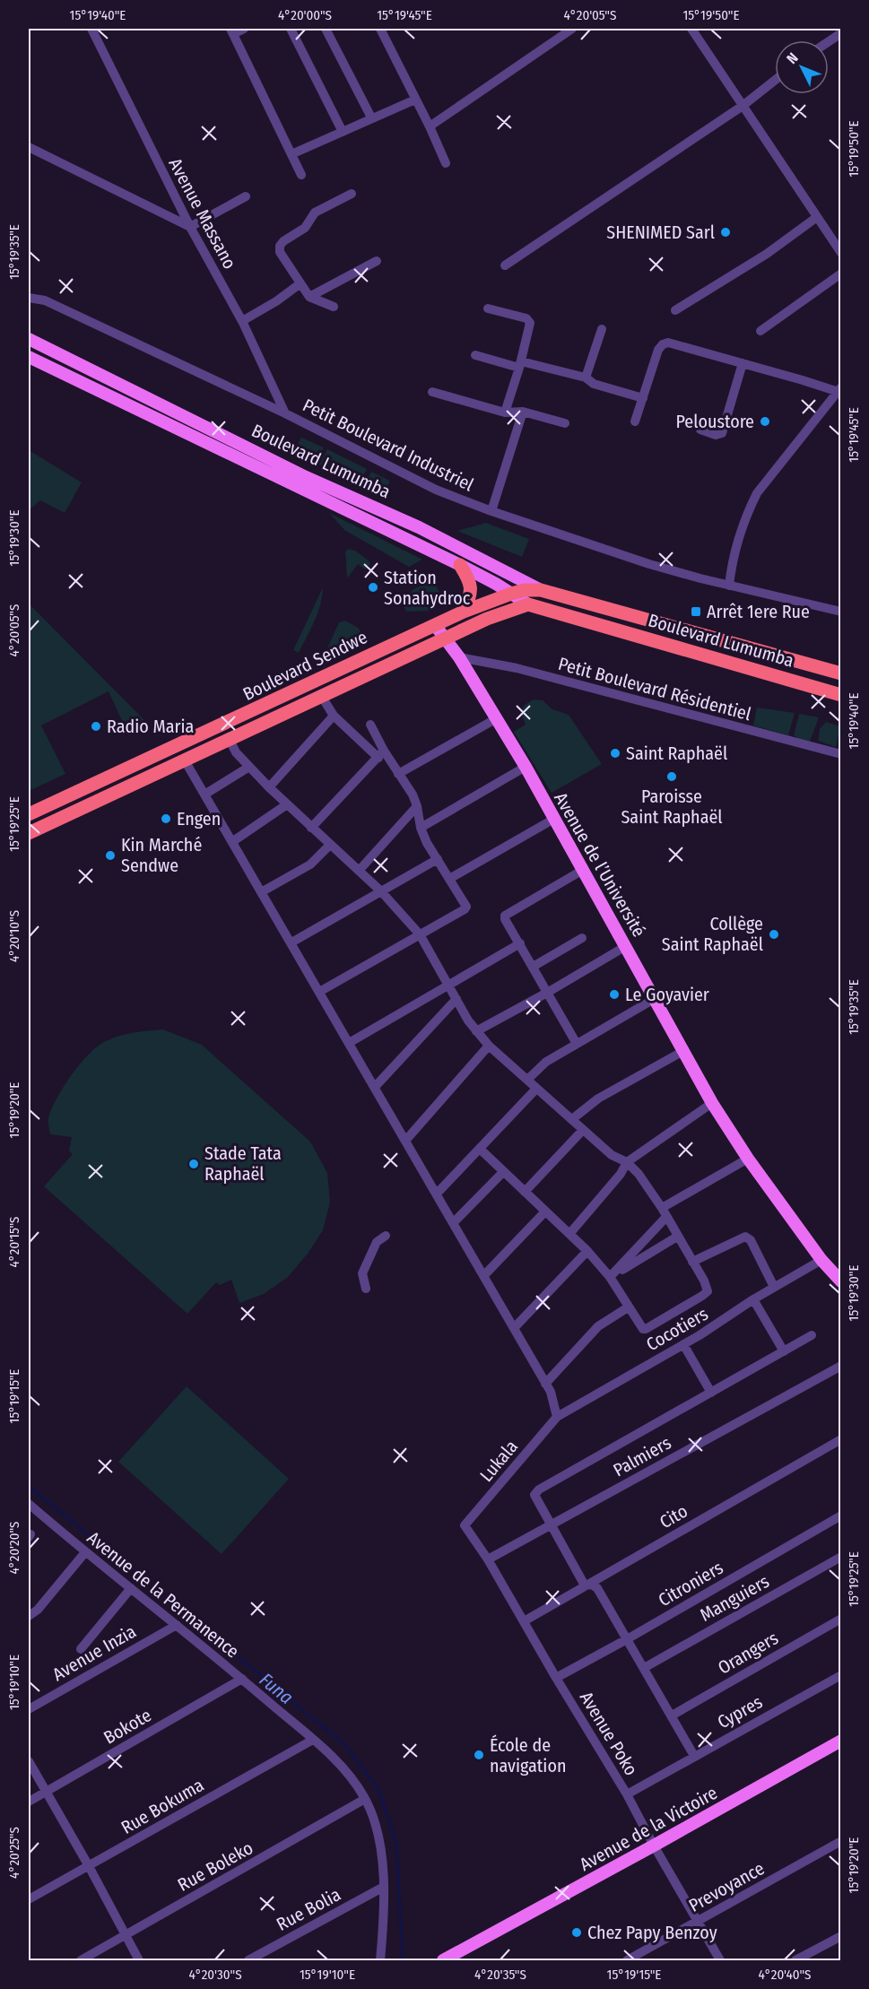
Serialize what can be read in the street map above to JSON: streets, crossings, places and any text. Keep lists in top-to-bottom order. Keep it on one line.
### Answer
{"streets":{"highway":["Boulevard Lumumba","Boulevard Sendwe"],"main road":["Avenue de l’Université","Avenue de la Victoire"],"street":["Avenue Massano","Petit Boulevard Industriel","Petit Boulevard Résidentiel","Cocotiers","Palmiers","Lukala","Cito","Citroniers","Avenue de la Permanence","Manguiers","Avenue Inzia","Orangers","Cypres","Bokote","Avenue Poko","Rue Bokuma","Rue Boleko","Prevoyance","Rue Bolia"]},"crossings":[["Avenue Massano","Petit Boulevard Industriel"],["Boulevard Lumumba","Boulevard Sendwe"],["Boulevard Sendwe","Avenue de l’Université"],["Petit Boulevard Résidentiel","Avenue de l’Université"],["Avenue de l’Université","Cocotiers"],["Cocotiers","Lukala"],["Palmiers","Avenue Poko"],["Lukala","Avenue Poko"],["Cito","Avenue Poko"],["Citroniers","Avenue Poko"],["Avenue de la Permanence","Avenue Inzia"],["Avenue de la Permanence","Bokote"],["Avenue de la Permanence","Rue Bokuma"],["Avenue de la Permanence","Rue Boleko"],["Avenue de la Permanence","Rue Bolia"],["Cypres","Avenue Poko"],["Avenue Poko","Avenue de la Victoire"],["Avenue Poko","Prevoyance"]],"water":["Funa"],"places":{"other":["SHENIMED Sarl","Peloustore","Station Sonahydroc","Radio Maria","Saint Raphaël","Paroisse Saint Raphaël","Engen","Kin Marché Sendwe","Collège Saint Raphaël","Le Goyavier","Stade Tata Raphaël","École de navigation","Chez Papy Benzoy"],"transit":["Arrêt 1ere Rue"]},"north":"top left","coordinates":["15°19'40\"E","4°20'00\"S","15°19'45\"E","4°20'05\"S","15°19'50\"E","15°19'35\"E","15°19'30\"E","15°19'25\"E","4°20'10\"S","15°19'20\"E","4°20'15\"S","15°19'15\"E","4°20'20\"S","15°19'10\"E","4°20'25\"S","4°20'30\"S","4°20'35\"S","4°20'40\"S"]}
